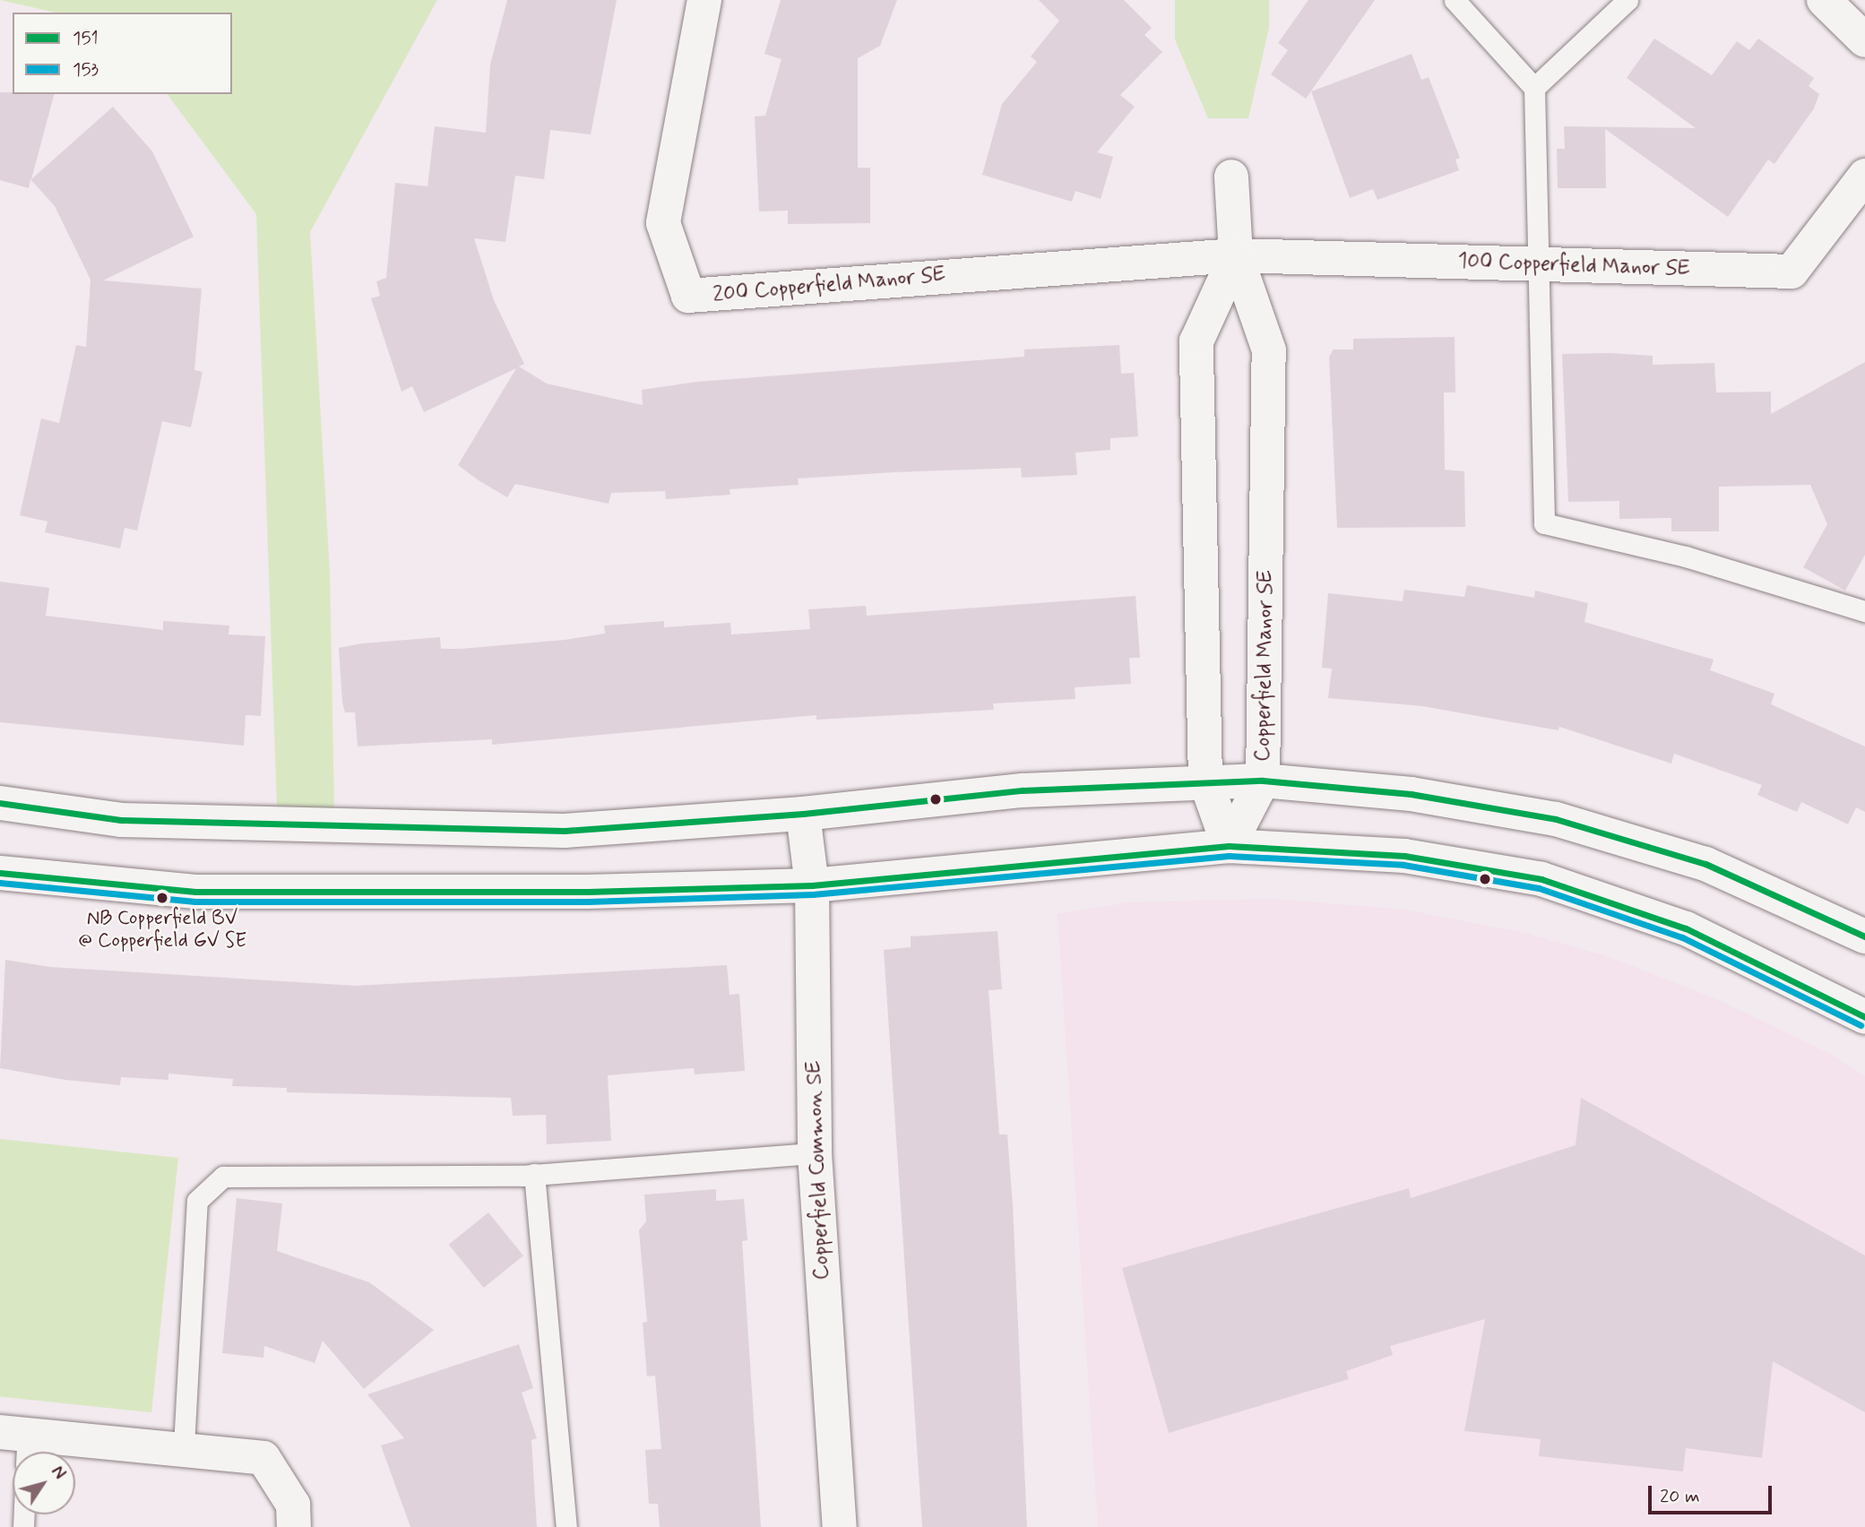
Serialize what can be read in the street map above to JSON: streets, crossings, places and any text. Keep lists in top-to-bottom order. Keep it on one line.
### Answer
{"streets":{"street":["100 Copperfield Manor SE","200 Copperfield Manor SE","Copperfield Manor SE","Copperfield Common SE"]},"crossings":[["100 Copperfield Manor SE","200 Copperfield Manor SE"],["100 Copperfield Manor SE","Copperfield Manor SE"],["200 Copperfield Manor SE","Copperfield Manor SE"]],"places":["NB Copperfield BV @ Copperfield GV SE"],"lines":["transit line 151","transit line 153"],"legend":["151","153"],"scale_bar":"20 m","north":"top right"}
